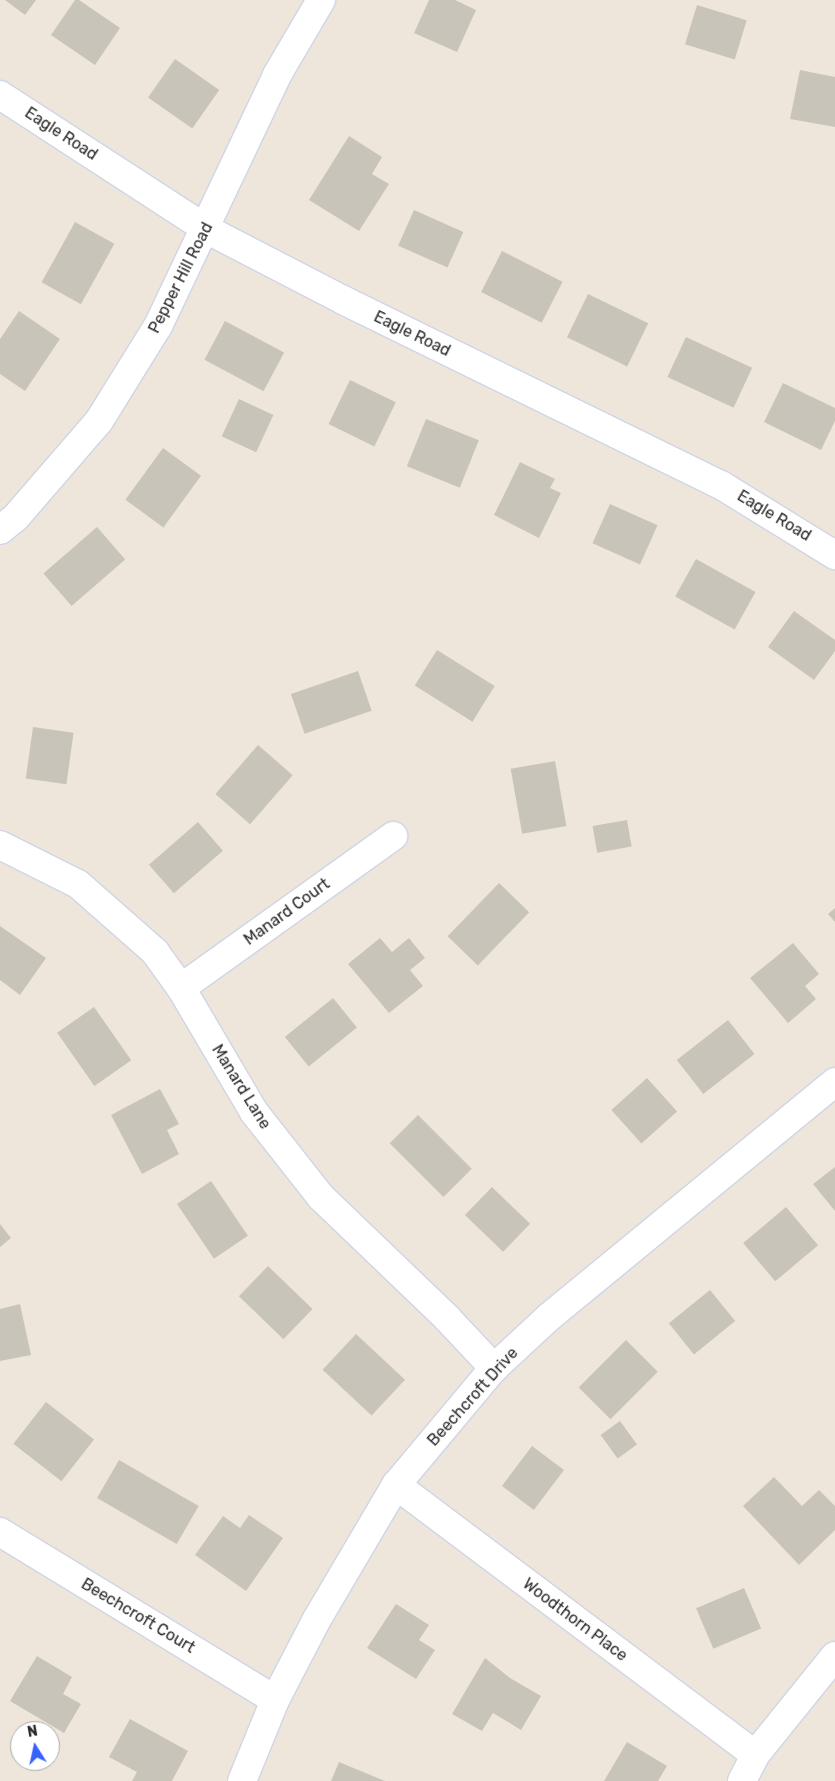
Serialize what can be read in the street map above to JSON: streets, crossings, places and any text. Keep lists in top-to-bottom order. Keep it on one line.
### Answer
{"streets":{"street":["Eagle Road","Pepper Hill Road","Manard Court","Manard Lane","Beechcroft Drive","Beechcroft Court","Woodthorn Place"]},"crossings":[["Eagle Road","Pepper Hill Road"],["Manard Court","Manard Lane"],["Manard Lane","Beechcroft Drive"],["Beechcroft Drive","Beechcroft Court"],["Beechcroft Drive","Woodthorn Place"]],"north":"top"}
